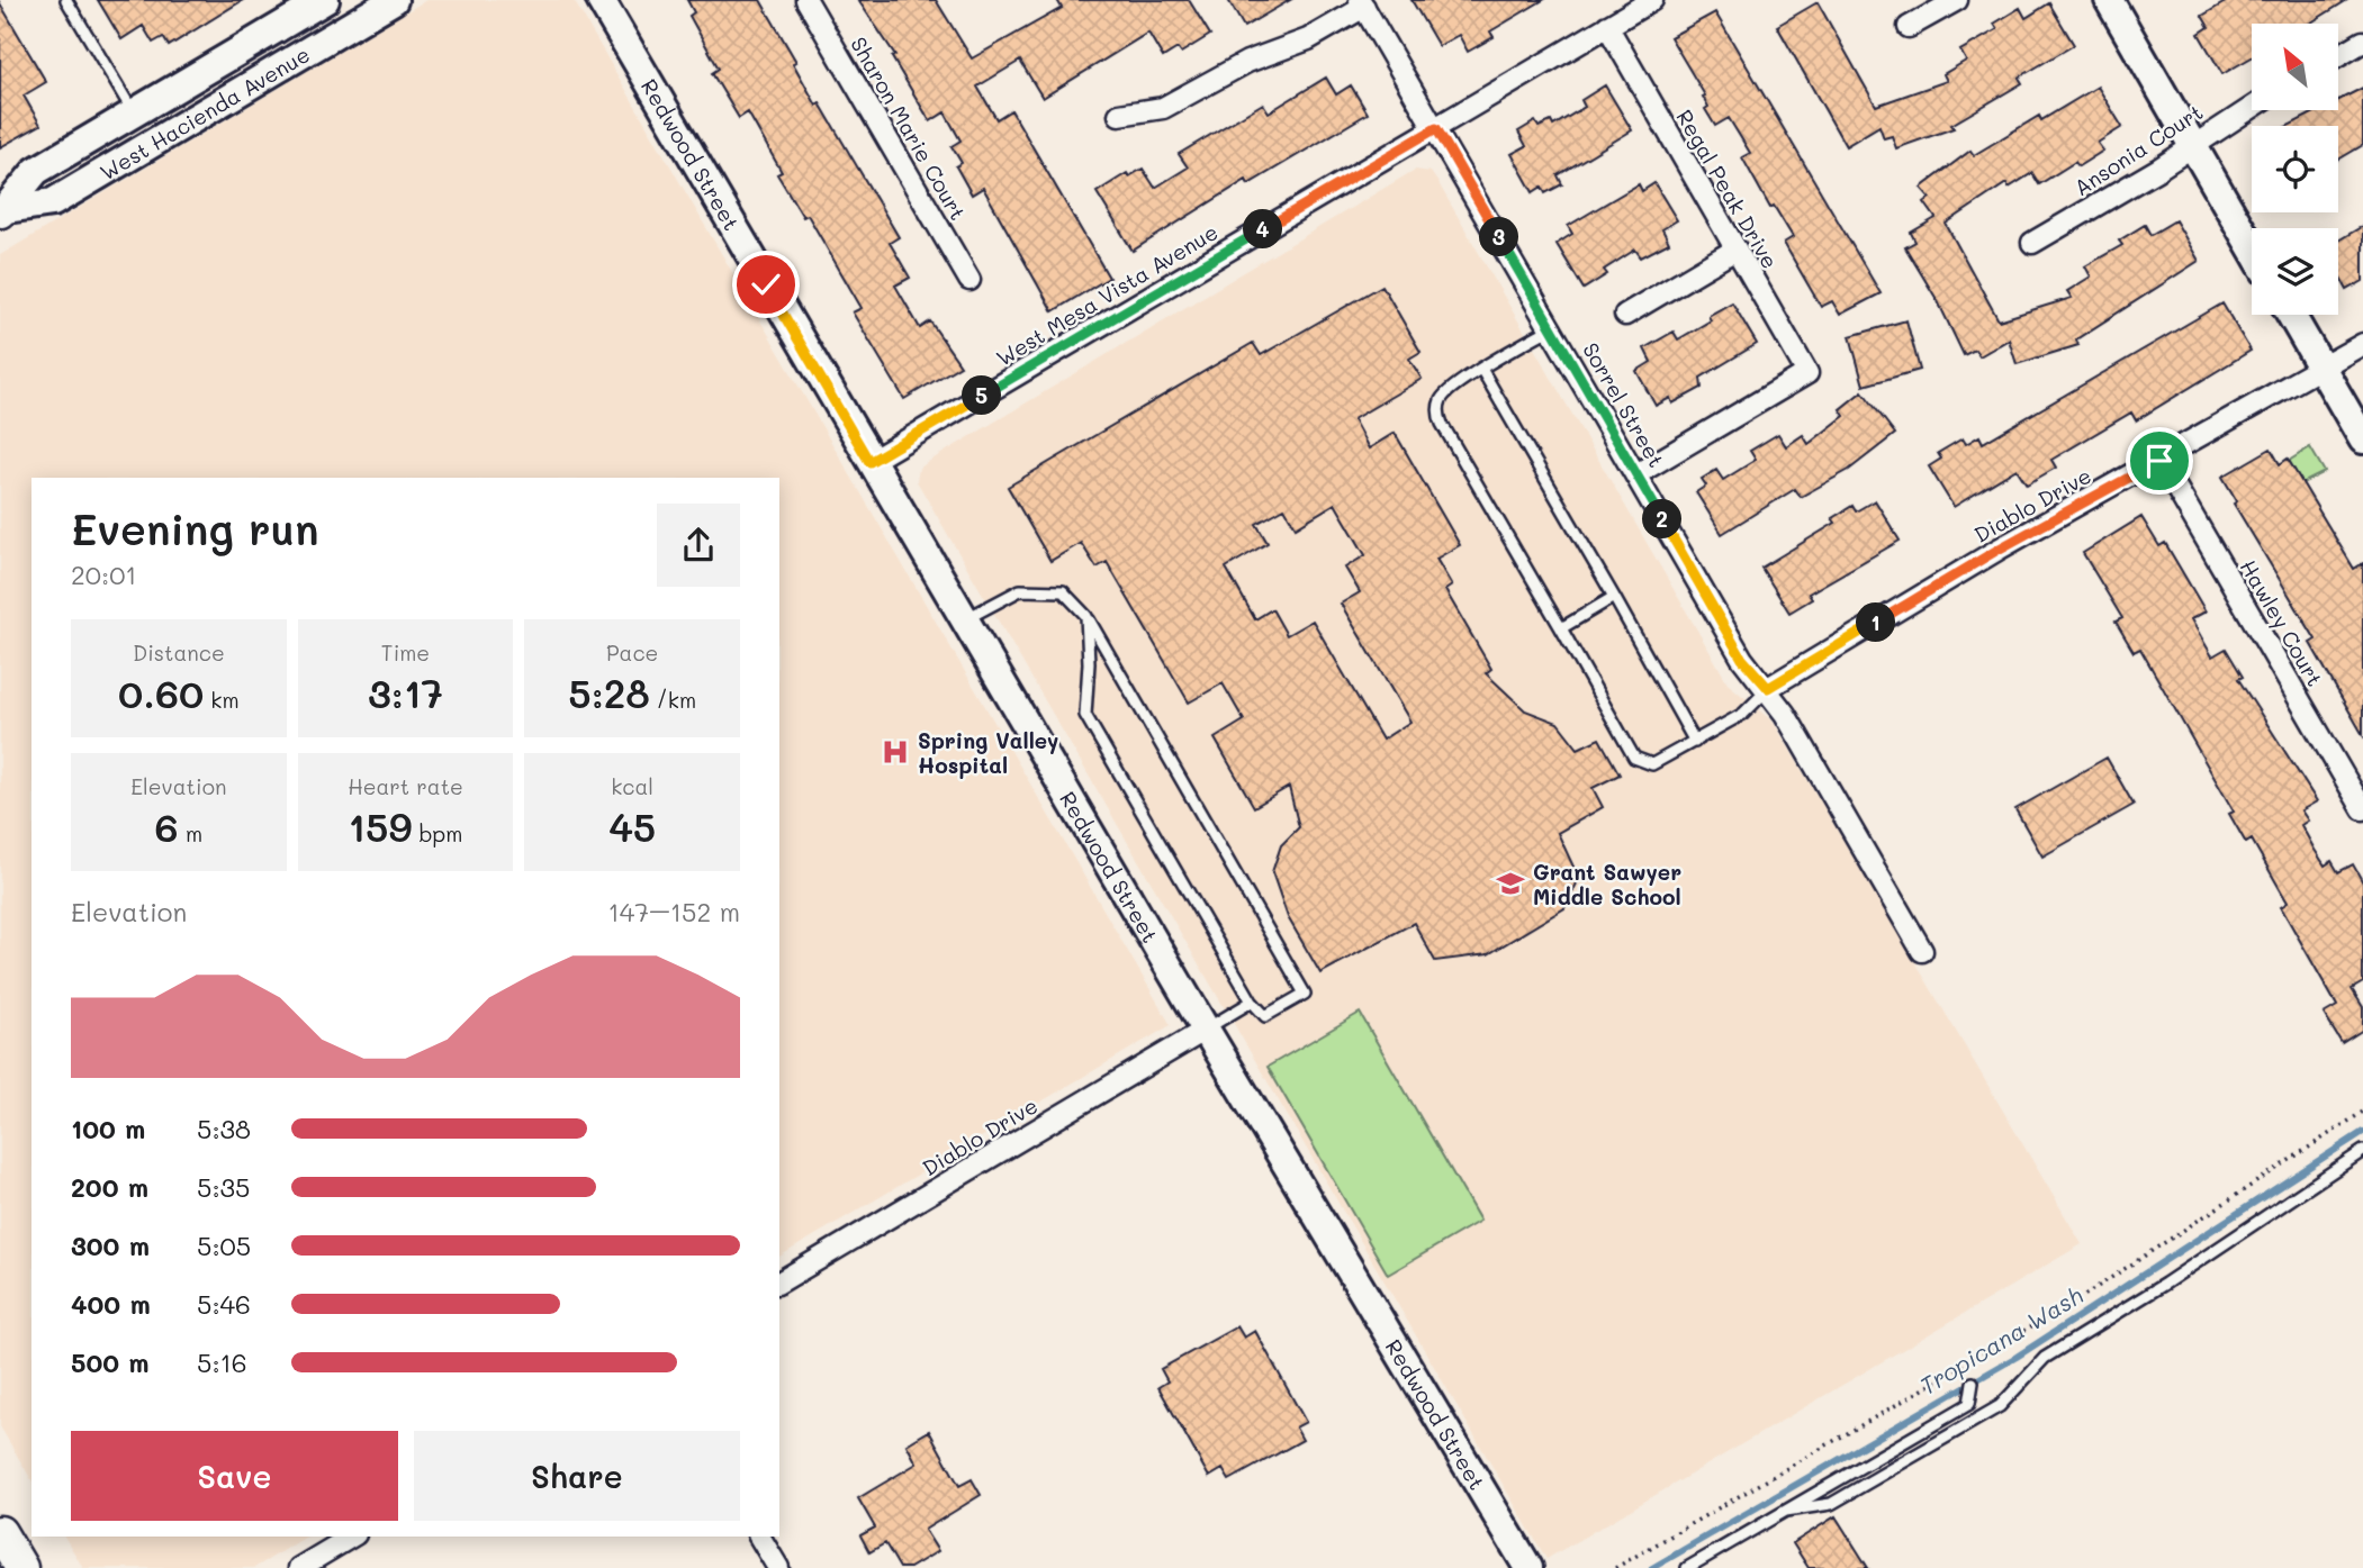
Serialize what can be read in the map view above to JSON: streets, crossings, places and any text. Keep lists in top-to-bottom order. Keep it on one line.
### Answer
{"streets":{"street":["West Hacienda Avenue","Sharon Marie Court","Ansonia Court","Redwood Street","Regal Peak Drive","West Mesa Vista Avenue","Sorrel Street","Diablo Drive","Hawley Court"]},"crossings":[["Redwood Street","West Mesa Vista Avenue"],["Redwood Street","Diablo Drive"],["Regal Peak Drive","West Mesa Vista Avenue"],["Regal Peak Drive","Sorrel Street"],["West Mesa Vista Avenue","Sorrel Street"],["Sorrel Street","Diablo Drive"],["Diablo Drive","Hawley Court"]],"water":["Tropicana Wash"],"places":{"hospital":["Spring Valley Hospital"],"school or university":["Grant Sawyer Middle School"]},"north":"top left","page":{"pins":["4","3","5","2","1"],"heading":["Evening run","20:01"],"stats":[["Distance","0.60 km"],["Time","3:17"],["Pace","5:28 /km"],["Elevation","6 m"],["Heart rate","159 bpm"],["kcal","45"]],"chart":["Elevation","147–152 m"],"list":[{"name":"100 m","note":"5:38"},{"name":"200 m","note":"5:35"},{"name":"300 m","note":"5:05"},{"name":"400 m","note":"5:46"},{"name":"500 m","note":"5:16"}],"buttons":["Save","Share"]}}
